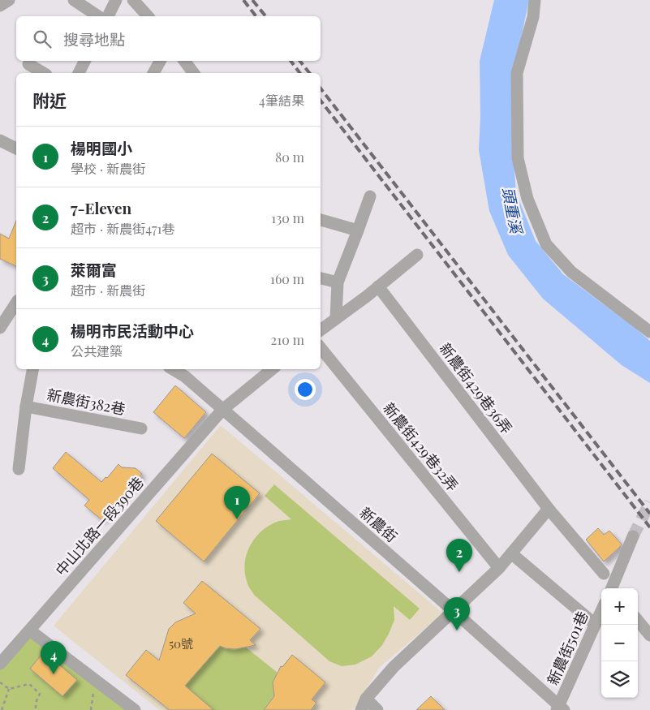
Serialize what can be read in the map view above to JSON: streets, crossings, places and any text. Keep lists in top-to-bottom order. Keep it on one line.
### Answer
{"streets":{"street":["新農街429巷36弄","新農街382巷","新農街429巷32弄","新農街","中山北路一段390巷","新農街501巷"]},"crossings":[["新農街","中山北路一段390巷"],["新農街","新農街501巷"]],"water":["頭重溪"],"house_numbers":["50號"],"page":{"search":"搜尋地點","heading":["附近","4筆結果"],"list":[{"mark":"1","name":"楊明國小","note":"學校 · 新農街","value":"80 m"},{"mark":"2","name":"7-Eleven","note":"超市 · 新農街471巷","value":"130 m"},{"mark":"3","name":"萊爾富","note":"超市 · 新農街","value":"160 m"},{"mark":"4","name":"楊明市民活動中心","note":"公共建築","value":"210 m"}],"pins":["1","2","3","4"],"map_buttons":["+","−"]}}
